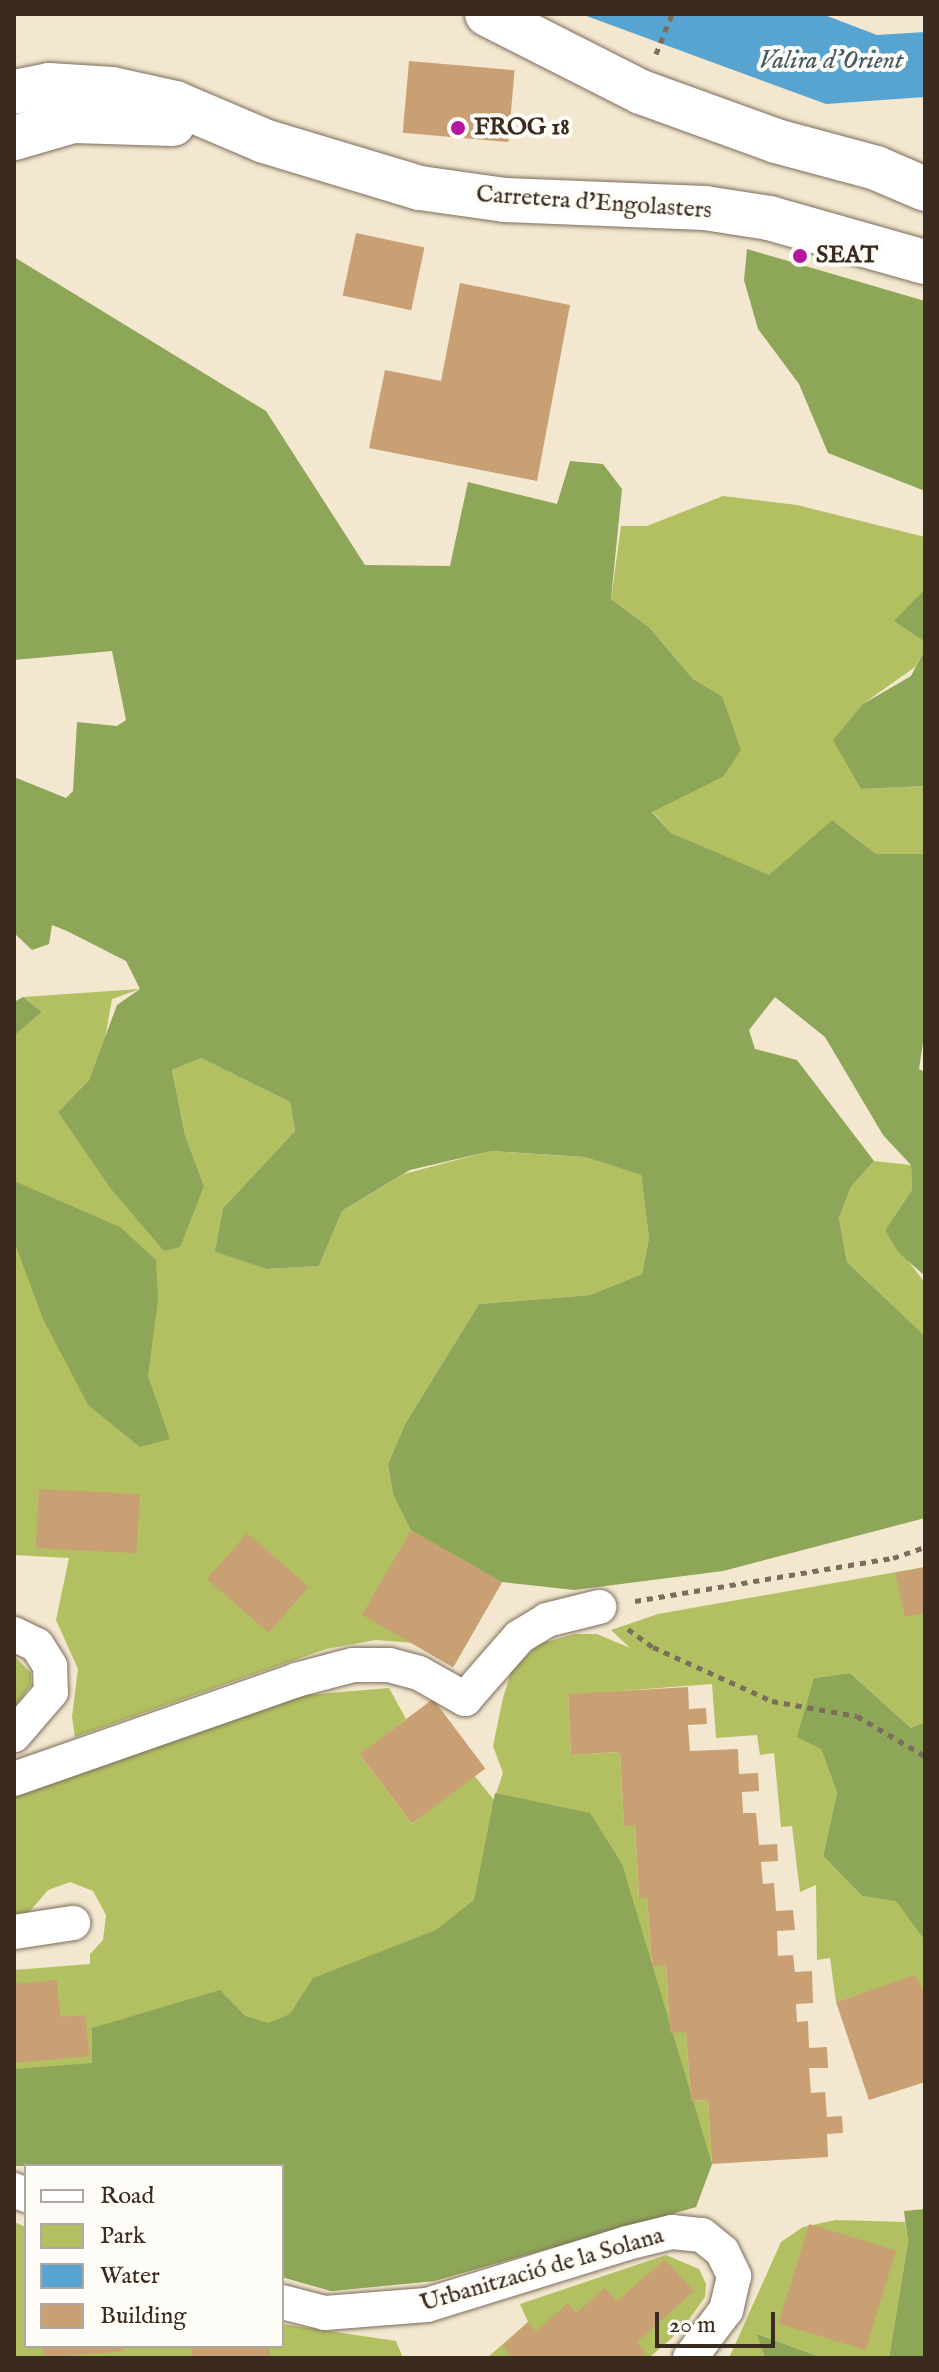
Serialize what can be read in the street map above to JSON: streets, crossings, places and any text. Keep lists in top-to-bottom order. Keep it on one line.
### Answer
{"streets":{"main road":["Carretera d'Engolasters"],"street":["Urbanització de la Solana"]},"water":["Valira d'Orient"],"places":["FROG 18","SEAT"],"legend":["Road","Park","Water","Building"],"scale_bar":"20 m"}
